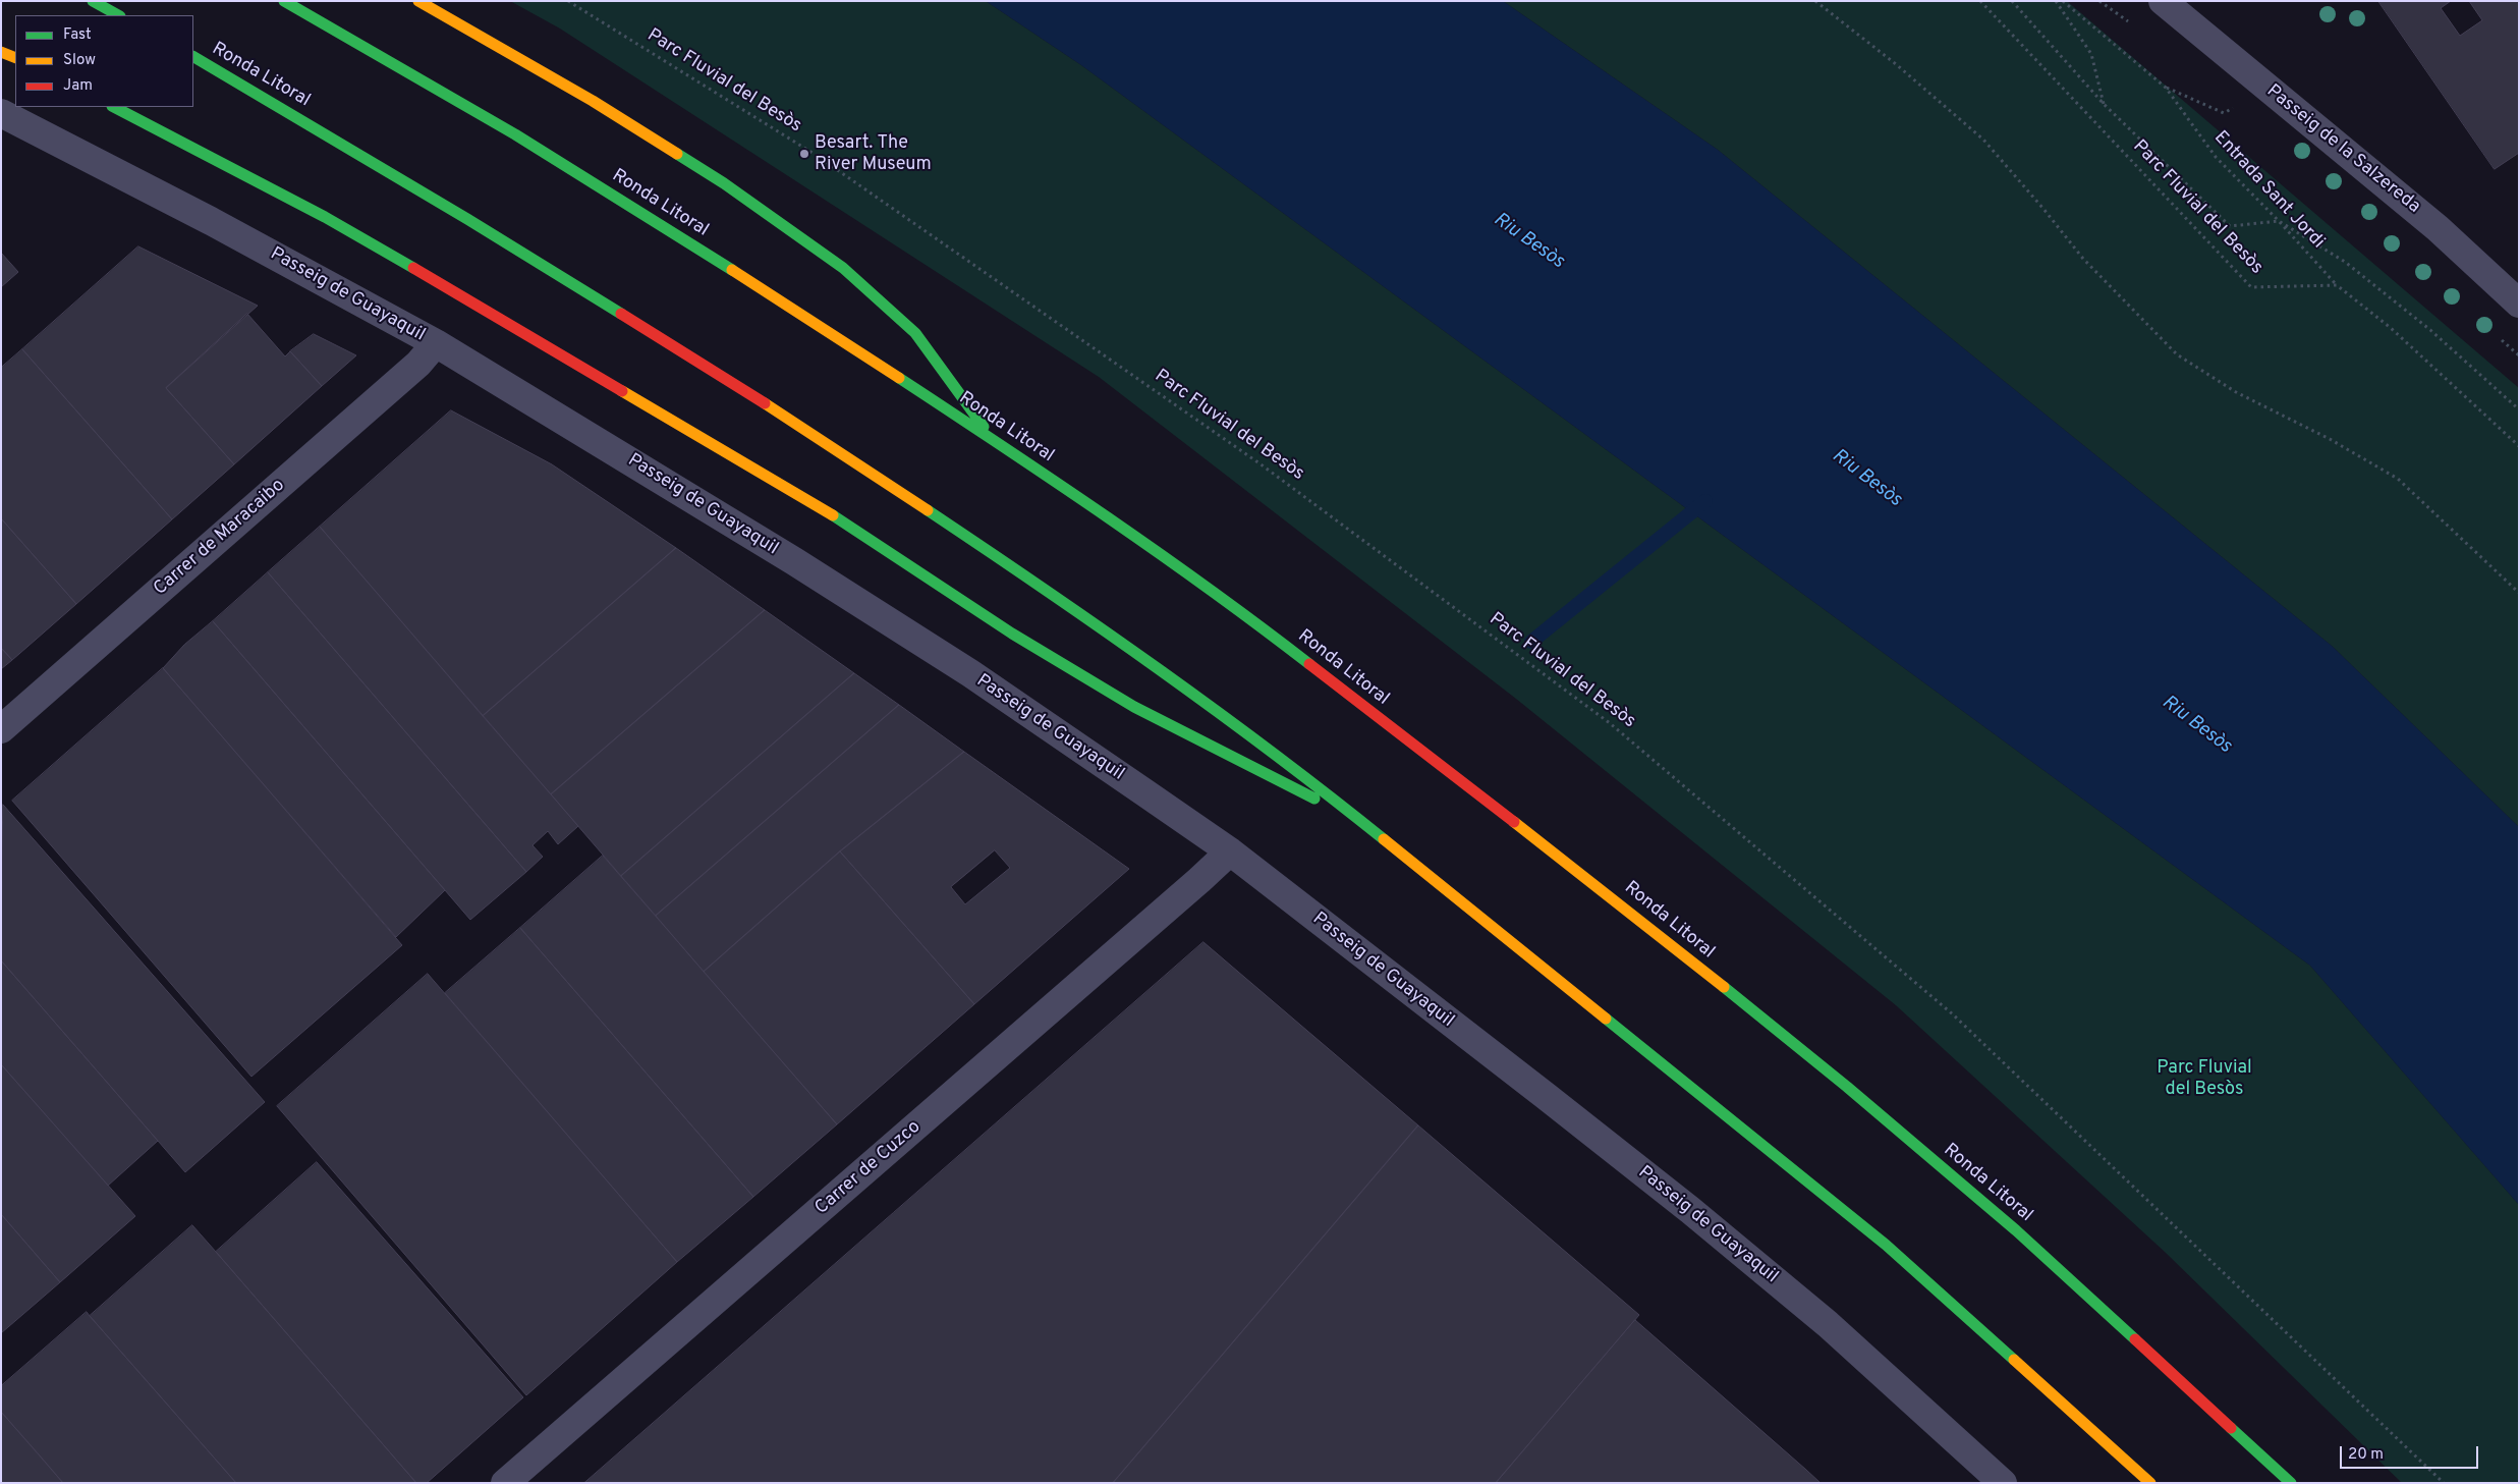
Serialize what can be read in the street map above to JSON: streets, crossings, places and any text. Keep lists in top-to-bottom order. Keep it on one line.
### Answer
{"streets":{"highway":["Ronda Litoral"],"street":["Passeig de la Salzereda","Passeig de Guayaquil","Carrer de Maracaibo","Carrer de Cuzco"],"path":["Parc Fluvial del Besòs","Entrada Sant Jordi"]},"crossings":[["Parc Fluvial del Besòs","Entrada Sant Jordi"],["Passeig de Guayaquil","Carrer de Maracaibo"],["Passeig de Guayaquil","Carrer de Cuzco"]],"water":["Riu Besòs"],"parks":["Parc Fluvial del Besòs"],"places":["Besart. The River Museum"],"legend":["Fast","Slow","Jam"],"scale_bar":"20 m"}
